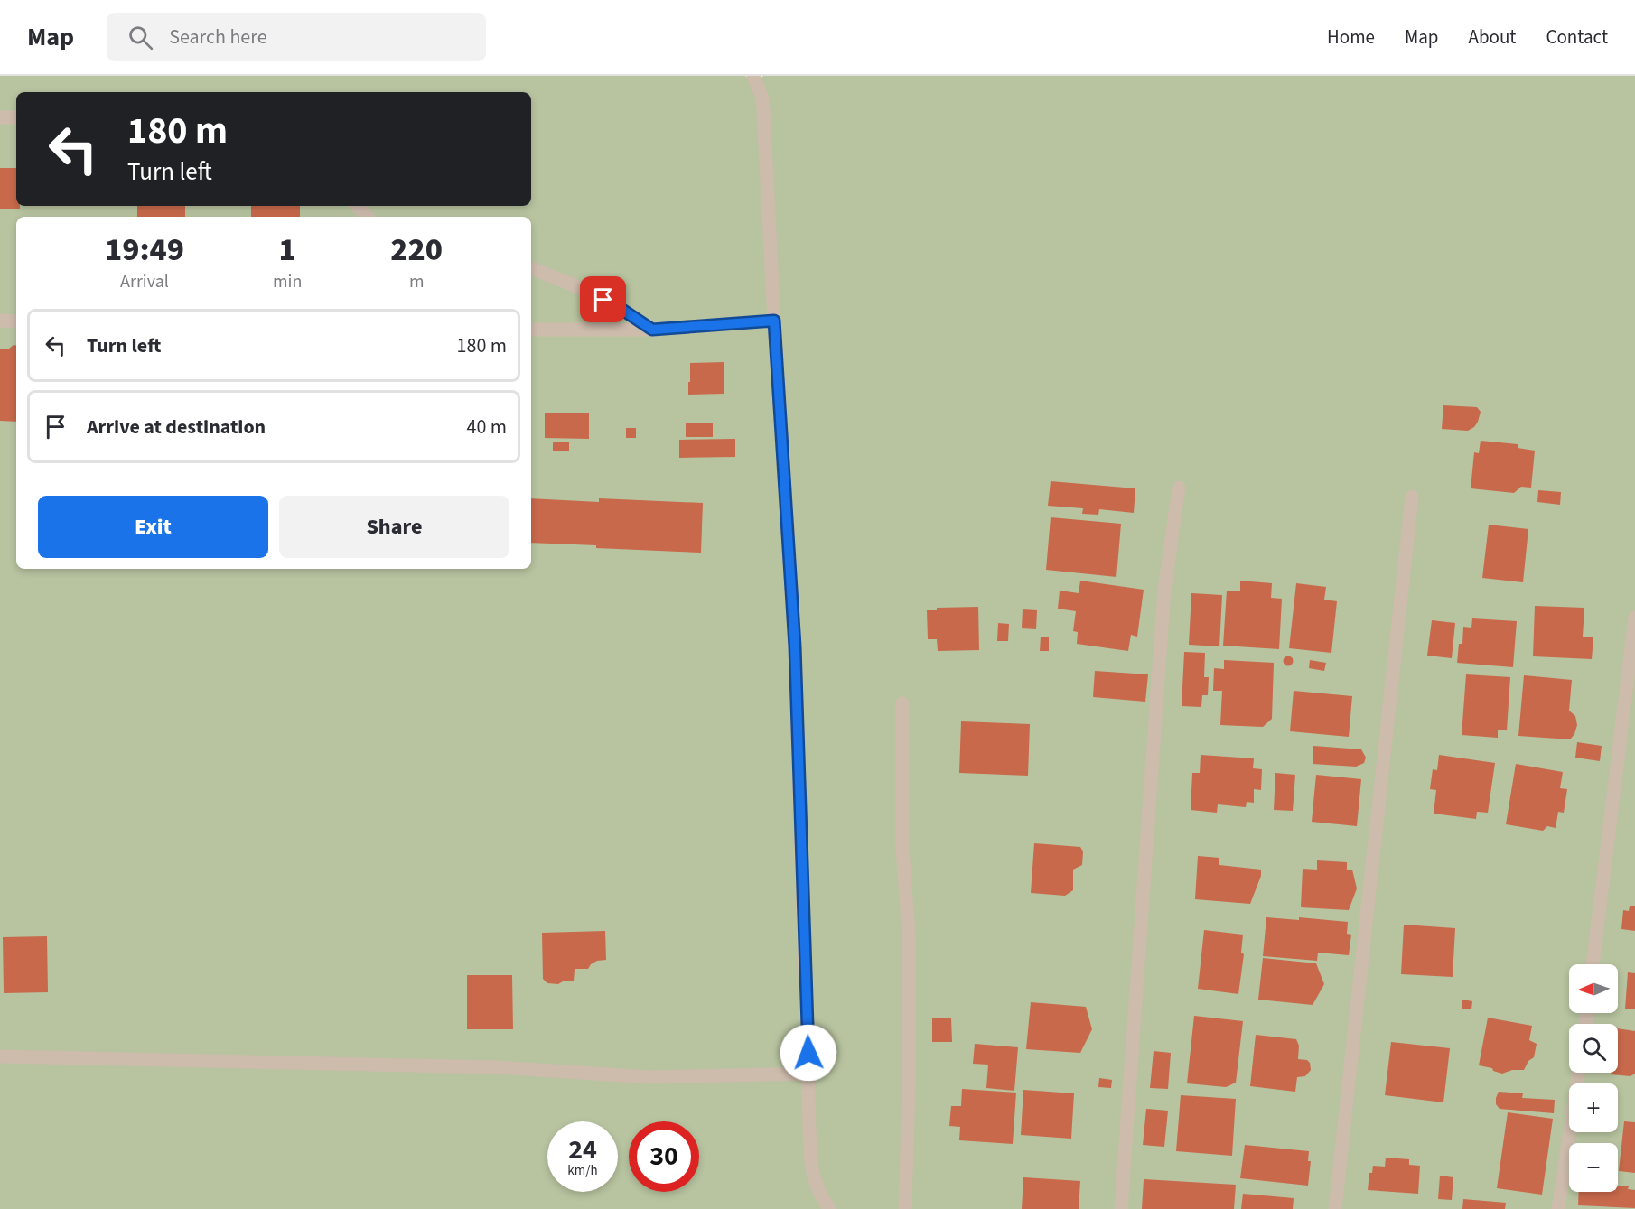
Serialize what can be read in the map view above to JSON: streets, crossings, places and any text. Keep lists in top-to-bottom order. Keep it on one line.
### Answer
{"north":"left","page":{"header":"Map","search":"Search here","nav":["Home","Map","About","Contact"],"turn":["180 m","Turn left"],"eta":["19:49","Arrival","1","min","220","m"],"list":[{"name":"Turn left","value":"180 m"},{"name":"Arrive at destination","value":"40 m"}],"buttons":["Exit","Share"],"map_buttons":["+","−"],"speed":"24 km/h","limit":"30"}}
